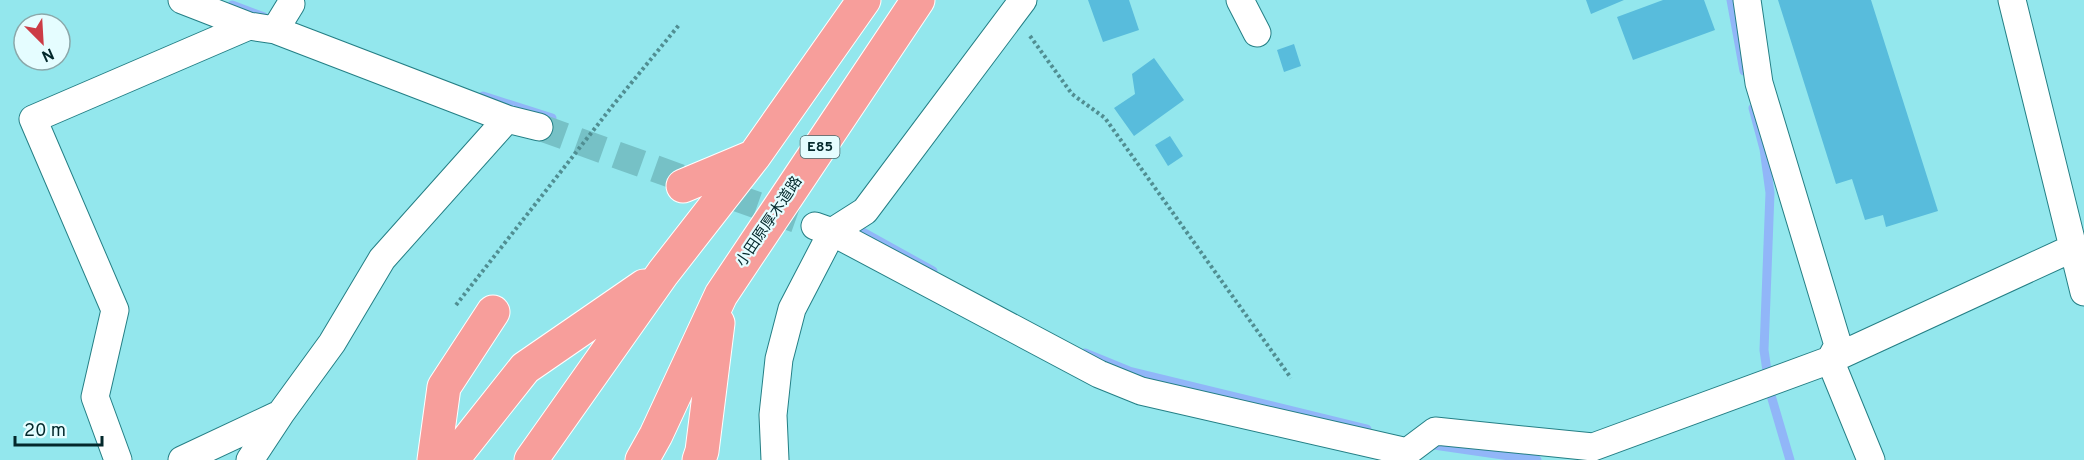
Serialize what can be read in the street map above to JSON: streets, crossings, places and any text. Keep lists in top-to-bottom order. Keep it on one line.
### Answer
{"streets":{"highway":["E85","小田原厚木道路"]},"scale_bar":"20 m","north":"bottom right"}
